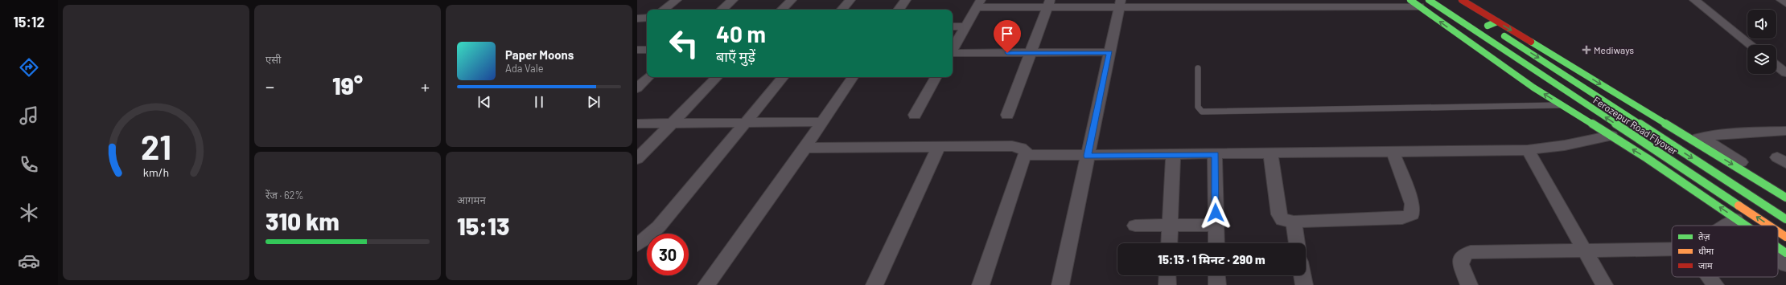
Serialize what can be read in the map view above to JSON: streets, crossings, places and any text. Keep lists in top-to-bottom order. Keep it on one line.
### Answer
{"streets":{"main road":["Ferozepur Road Flyover"]},"places":{"health":["Mediways"]},"legend":["तेज़","धीमा","जाम"],"page":{"tabs":"15:12","tile":["एसी",["रेंज · 62%","310 km"],["आगमन","15:13"]],"turn":["40 m","बाएँ मुड़ें"],"song":["Paper Moons","Ada Vale"],"heat":["−","19°","+"],"limit":"30","trip":"15:13 · 1 मिनट · 290 m","gauge":["21","km/h"]}}
